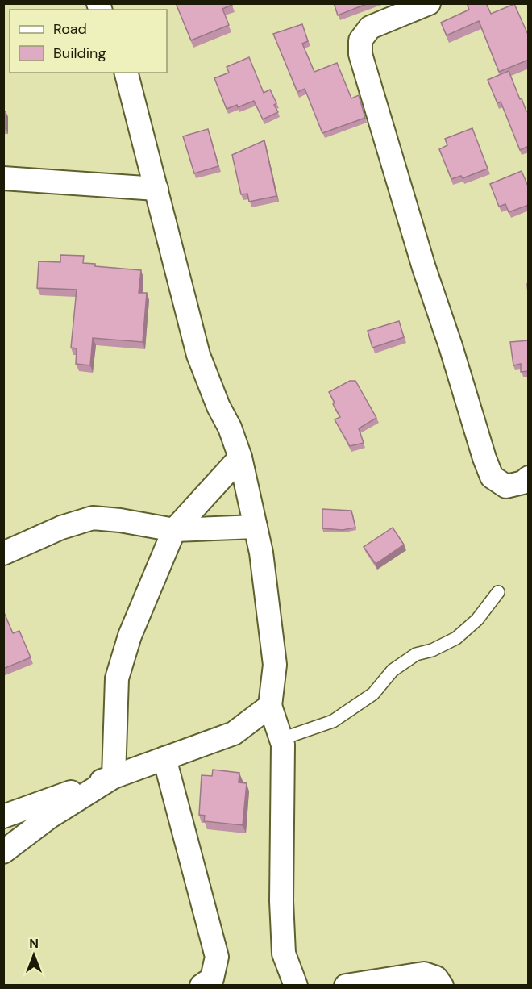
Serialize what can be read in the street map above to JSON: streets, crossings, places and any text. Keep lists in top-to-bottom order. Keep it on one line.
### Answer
{"legend":["Road","Building"],"north":"top"}
